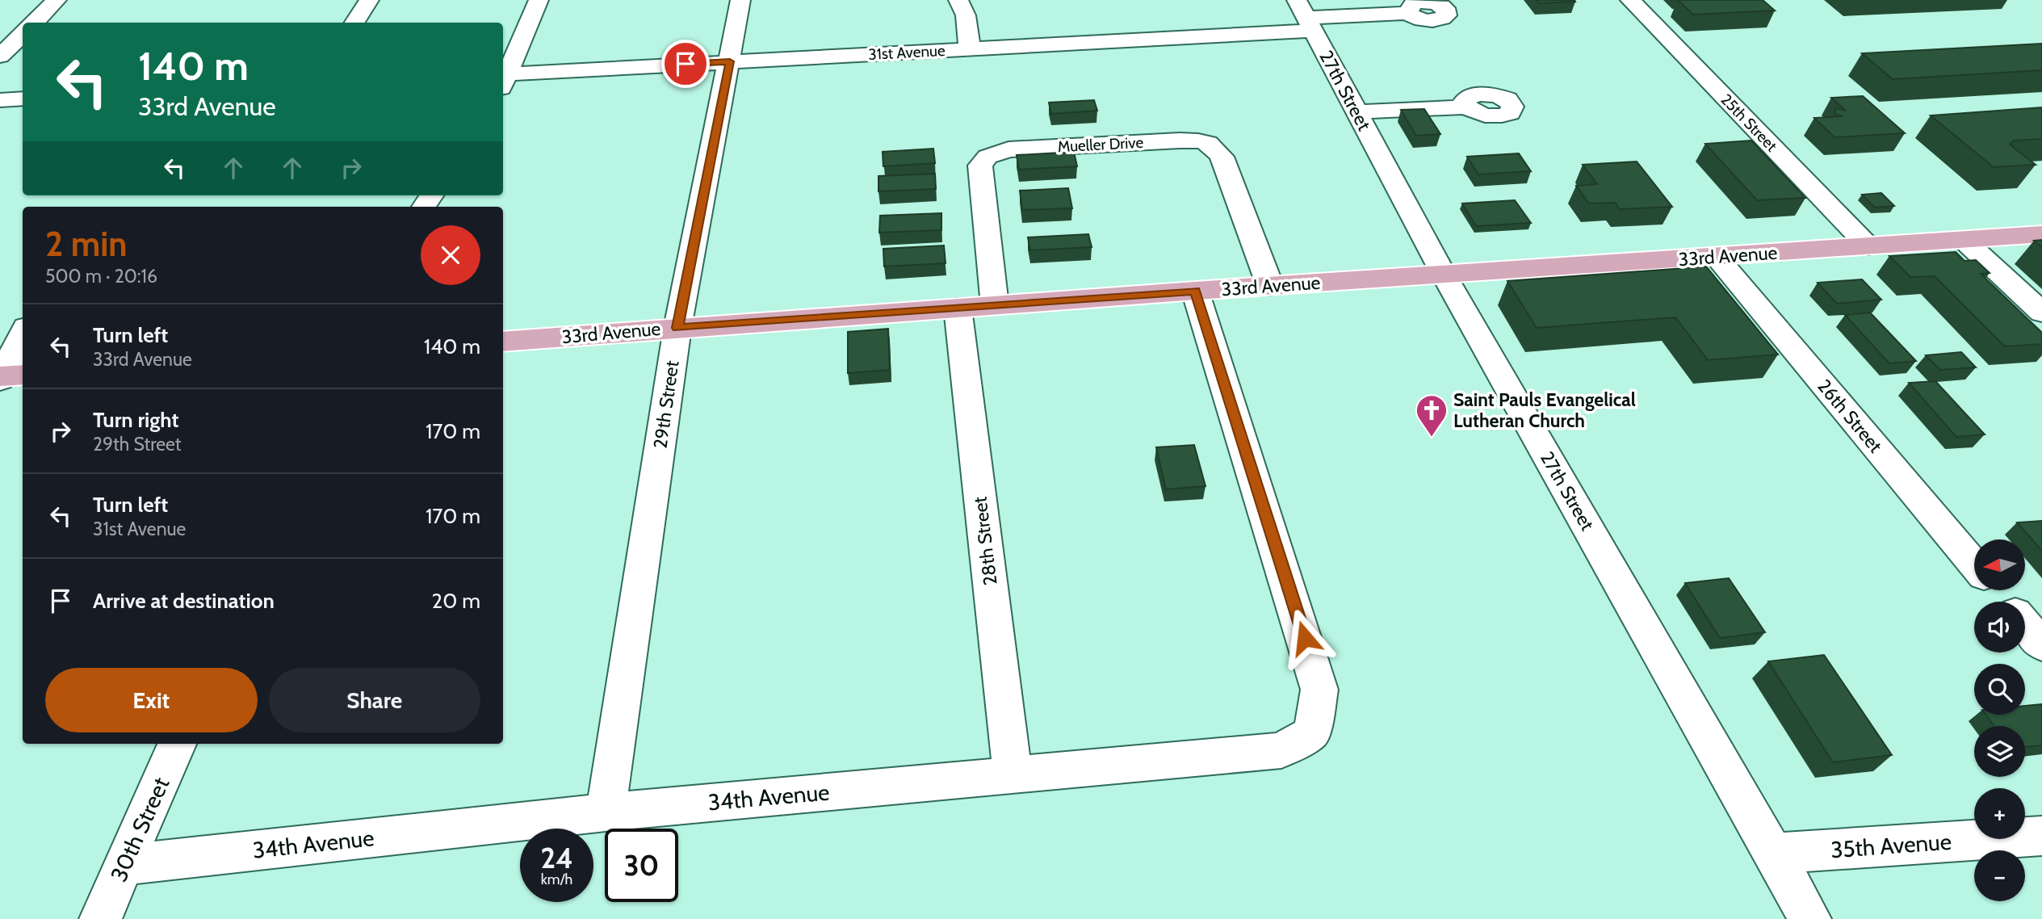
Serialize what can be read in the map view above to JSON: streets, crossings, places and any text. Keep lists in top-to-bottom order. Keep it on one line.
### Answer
{"streets":{"main road":["33rd Avenue"],"street":["31st Avenue","27th Street","25th Street","Mueller Drive","29th Street","26th Street","28th Street","34th Avenue","30th Street","35th Avenue"]},"crossings":[["31st Avenue","27th Street"],["31st Avenue","29th Street"],["27th Street","33rd Avenue"],["27th Street","35th Avenue"],["25th Street","33rd Avenue"],["Mueller Drive","33rd Avenue"],["33rd Avenue","29th Street"],["33rd Avenue","26th Street"],["33rd Avenue","28th Street"],["33rd Avenue","34th Avenue"],["29th Street","34th Avenue"],["28th Street","34th Avenue"],["34th Avenue","30th Street"]],"places":{"church":["Saint Pauls Evangelical Lutheran Church"]},"north":"left","page":{"turn":["140 m","33rd Avenue"],"heading":["2 min","500 m · 20:16"],"list":[{"name":"Turn left","note":"33rd Avenue","value":"140 m"},{"name":"Turn right","note":"29th Street","value":"170 m"},{"name":"Turn left","note":"31st Avenue","value":"170 m"},{"name":"Arrive at destination","value":"20 m"}],"map_buttons":["+","−"],"buttons":["Exit","Share"],"speed":"24 km/h","limit":"30"}}
